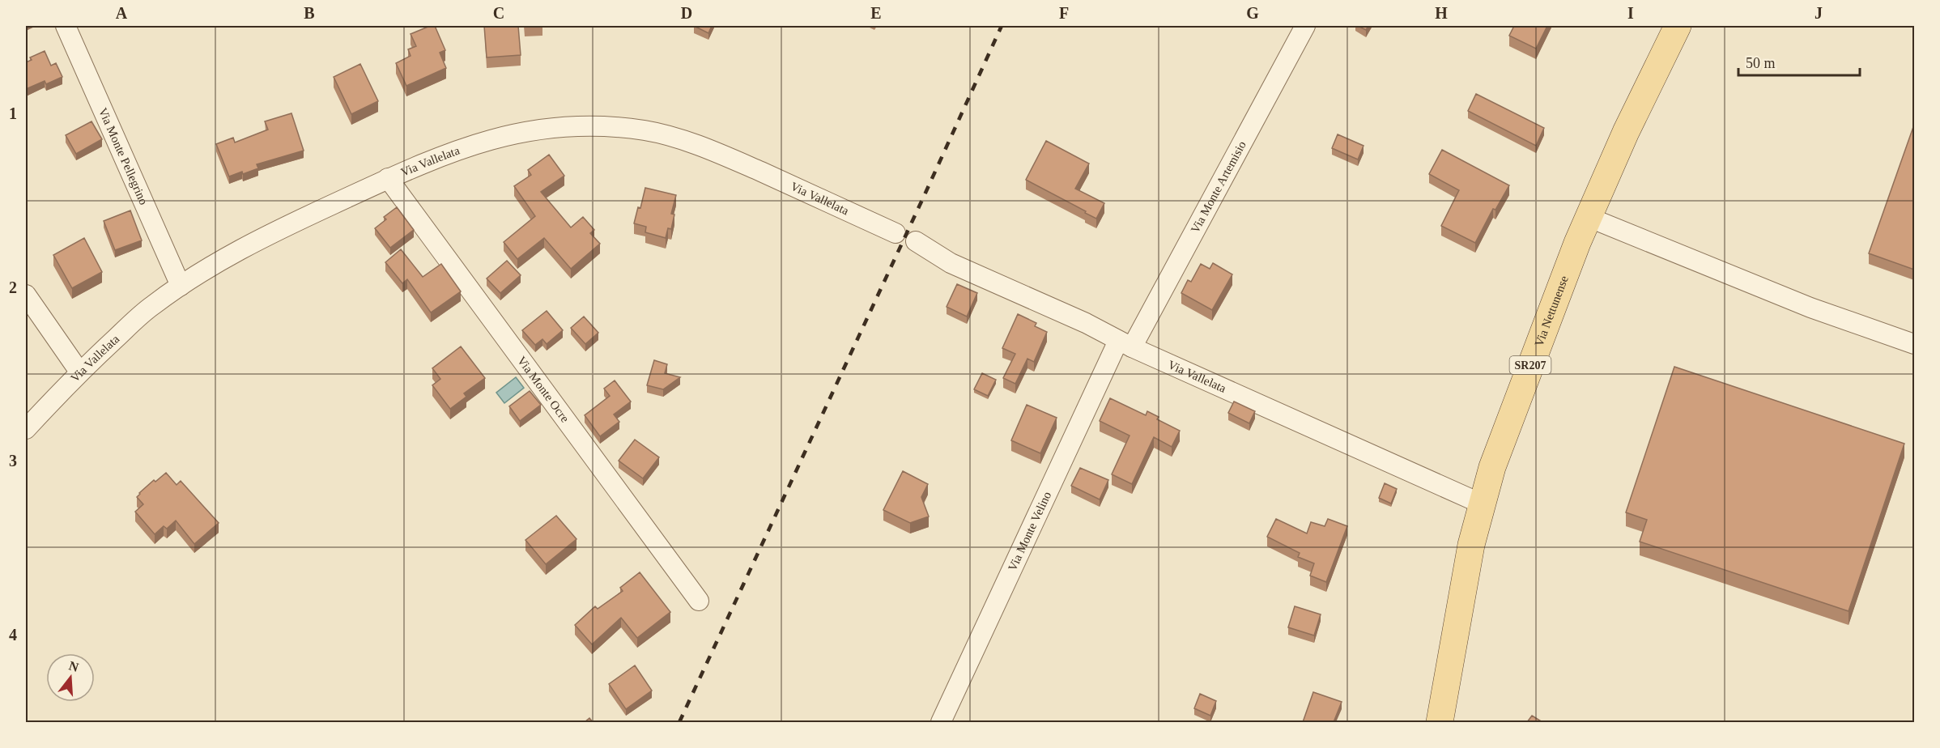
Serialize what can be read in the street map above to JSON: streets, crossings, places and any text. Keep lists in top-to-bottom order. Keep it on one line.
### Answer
{"streets":{"main road":["Via Nettunense","SR207"],"street":["Via Monte Pellegrino","Via Vallelata","Via Monte Artemisio","Via Monte Ocre","Via Monte Velino"]},"crossings":[["Via Monte Pellegrino","Via Vallelata"],["Via Vallelata","Via Monte Artemisio"],["Via Vallelata","Via Nettunense"],["Via Vallelata","Via Monte Ocre"],["Via Vallelata","Via Monte Velino"],["Via Monte Artemisio","Via Monte Velino"]],"scale_bar":"50 m","north":"top","grid":{"columns":["A","B","C","D","E","F","G","H","I","J"],"rows":["1","2","3","4"]}}
